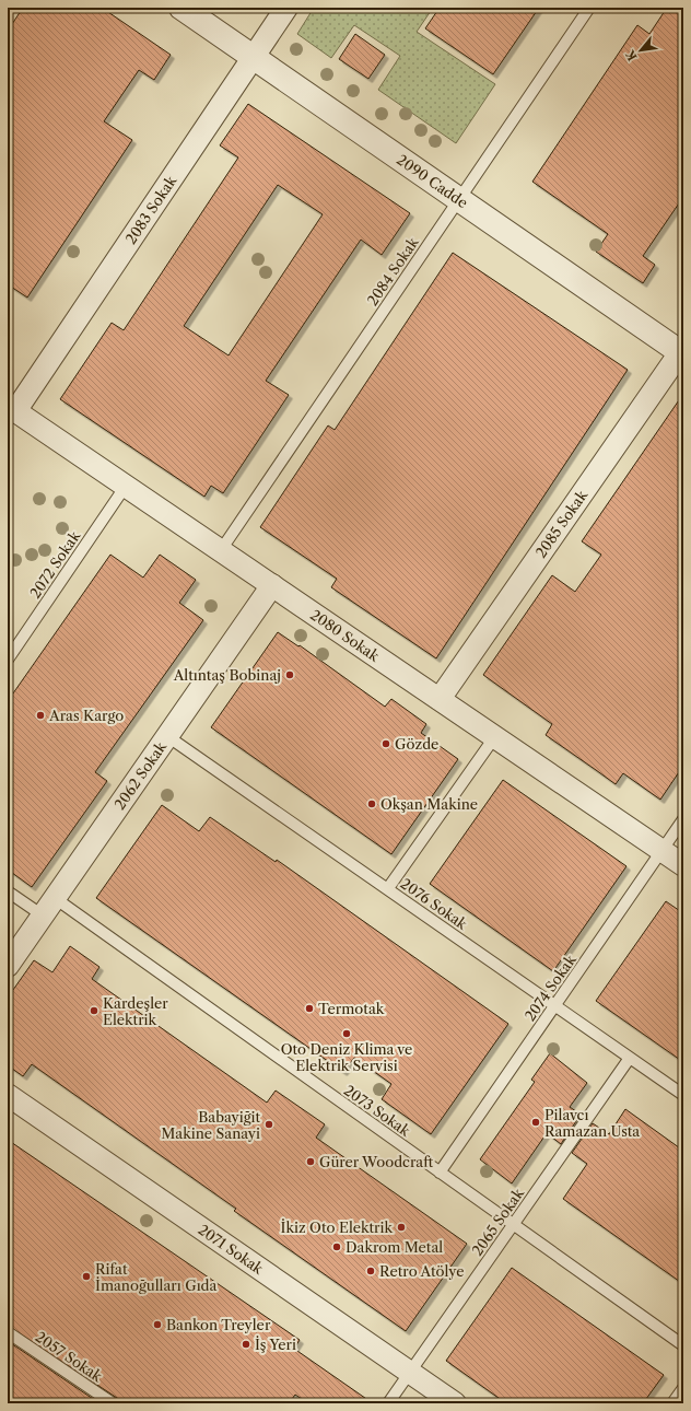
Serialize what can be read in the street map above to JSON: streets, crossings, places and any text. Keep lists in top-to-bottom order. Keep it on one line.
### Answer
{"streets":{"street":["2090 Cadde","2083 Sokak","2085 Sokak","2080 Sokak","2062 Sokak","2071 Sokak"],"lane":["2084 Sokak","2072 Sokak","2076 Sokak","2074 Sokak","2073 Sokak","2065 Sokak","2057 Sokak"]},"crossings":[["2090 Cadde","2083 Sokak"],["2090 Cadde","2084 Sokak"],["2090 Cadde","2085 Sokak"],["2083 Sokak","2080 Sokak"],["2084 Sokak","2080 Sokak"],["2085 Sokak","2080 Sokak"],["2072 Sokak","2080 Sokak"],["2080 Sokak","2062 Sokak"],["2080 Sokak","2074 Sokak"],["2062 Sokak","2076 Sokak"],["2062 Sokak","2073 Sokak"],["2076 Sokak","2074 Sokak"],["2076 Sokak","2065 Sokak"],["2074 Sokak","2073 Sokak"],["2073 Sokak","2065 Sokak"],["2065 Sokak","2071 Sokak"]],"places":["Altıntaş Bobinaj","Aras Kargo","Gözde","Okşan Makine","Termotak","Kardeşler Elektrik","Oto Deniz Klima ve Elektrik Servisi","Pilavcı Ramazan Usta","Babayiğit Makine Sanayi","Gürer Woodcraft","İkiz Oto Elektrik","Dakrom Metal","Retro Atölye","Rifat İmanoğulları Gıda","Bankon Treyler","İş Yeri"],"north":"bottom left"}
